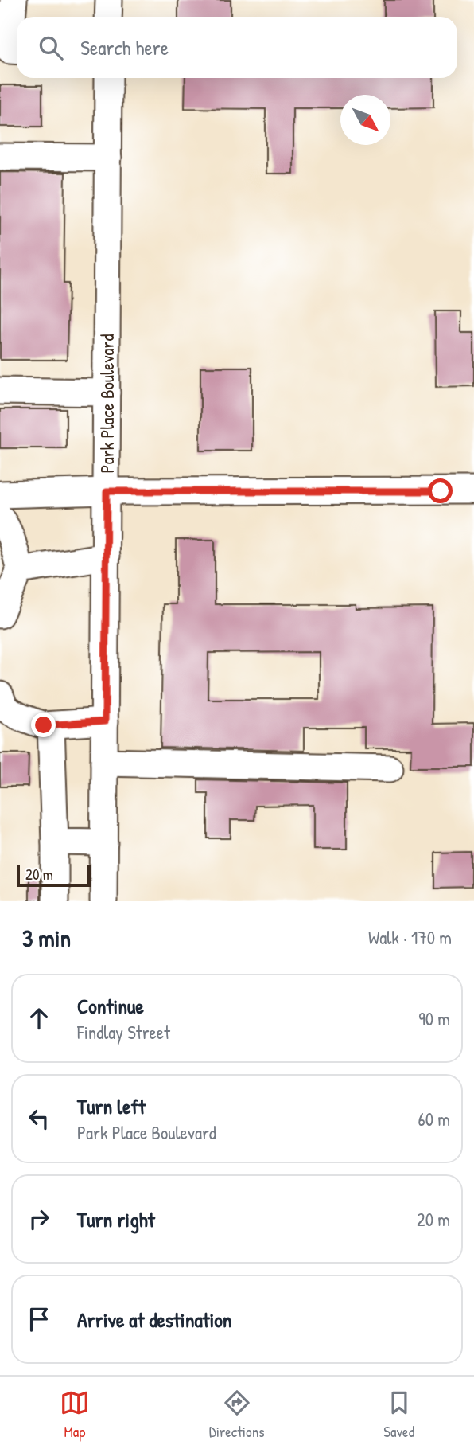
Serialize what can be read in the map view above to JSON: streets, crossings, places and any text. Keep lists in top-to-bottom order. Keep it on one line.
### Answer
{"streets":{"street":["Park Place Boulevard"]},"scale_bar":"20 m","north":"bottom right","page":{"search":"Search here","scale":"20 m","heading":["3 min","Walk · 170 m"],"list":[["Continue","Findlay Street","90 m"],["Turn left","Park Place Boulevard","60 m"],["Turn right","20 m"],"Arrive at destination"],"nav":["Map","Directions","Saved"]}}
